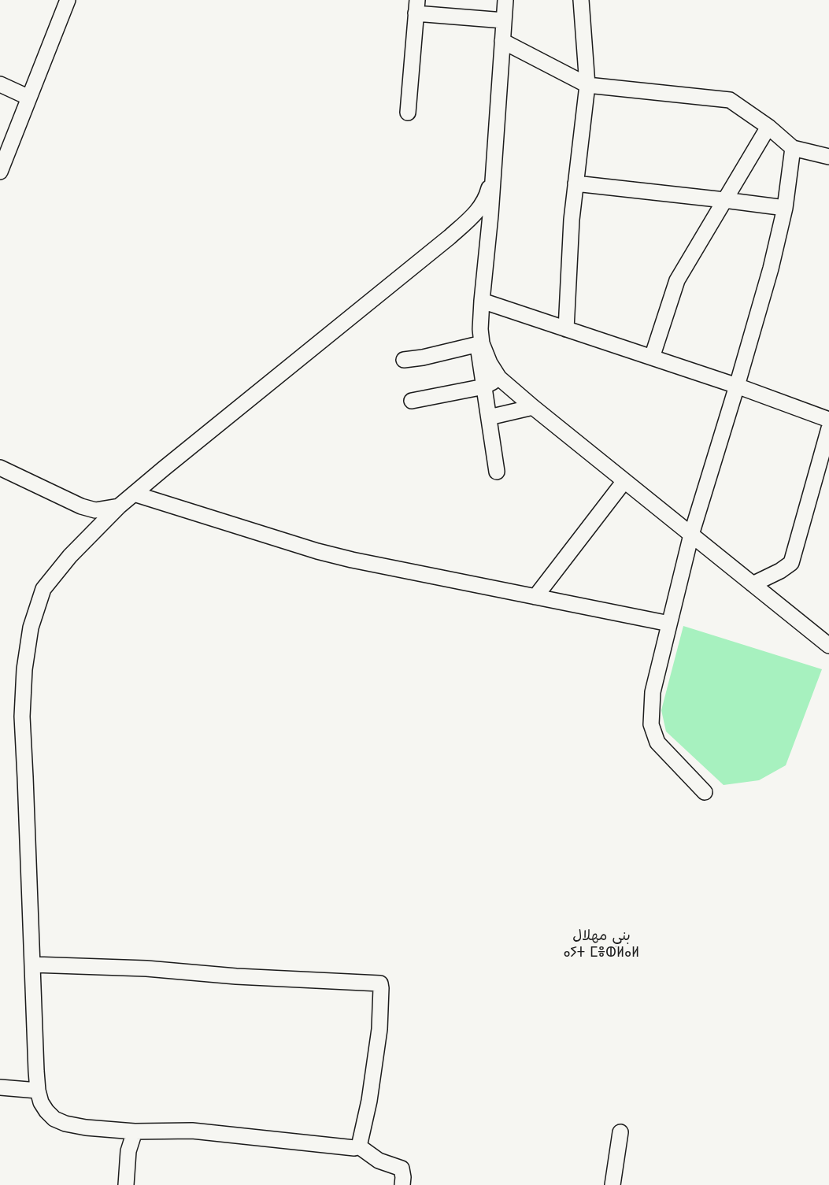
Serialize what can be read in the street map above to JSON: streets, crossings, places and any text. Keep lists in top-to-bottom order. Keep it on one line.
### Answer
{"districts":["بني مهلال ⴰⵢⵜ ⵎⴻⵀⵍⴰⵍ"]}
